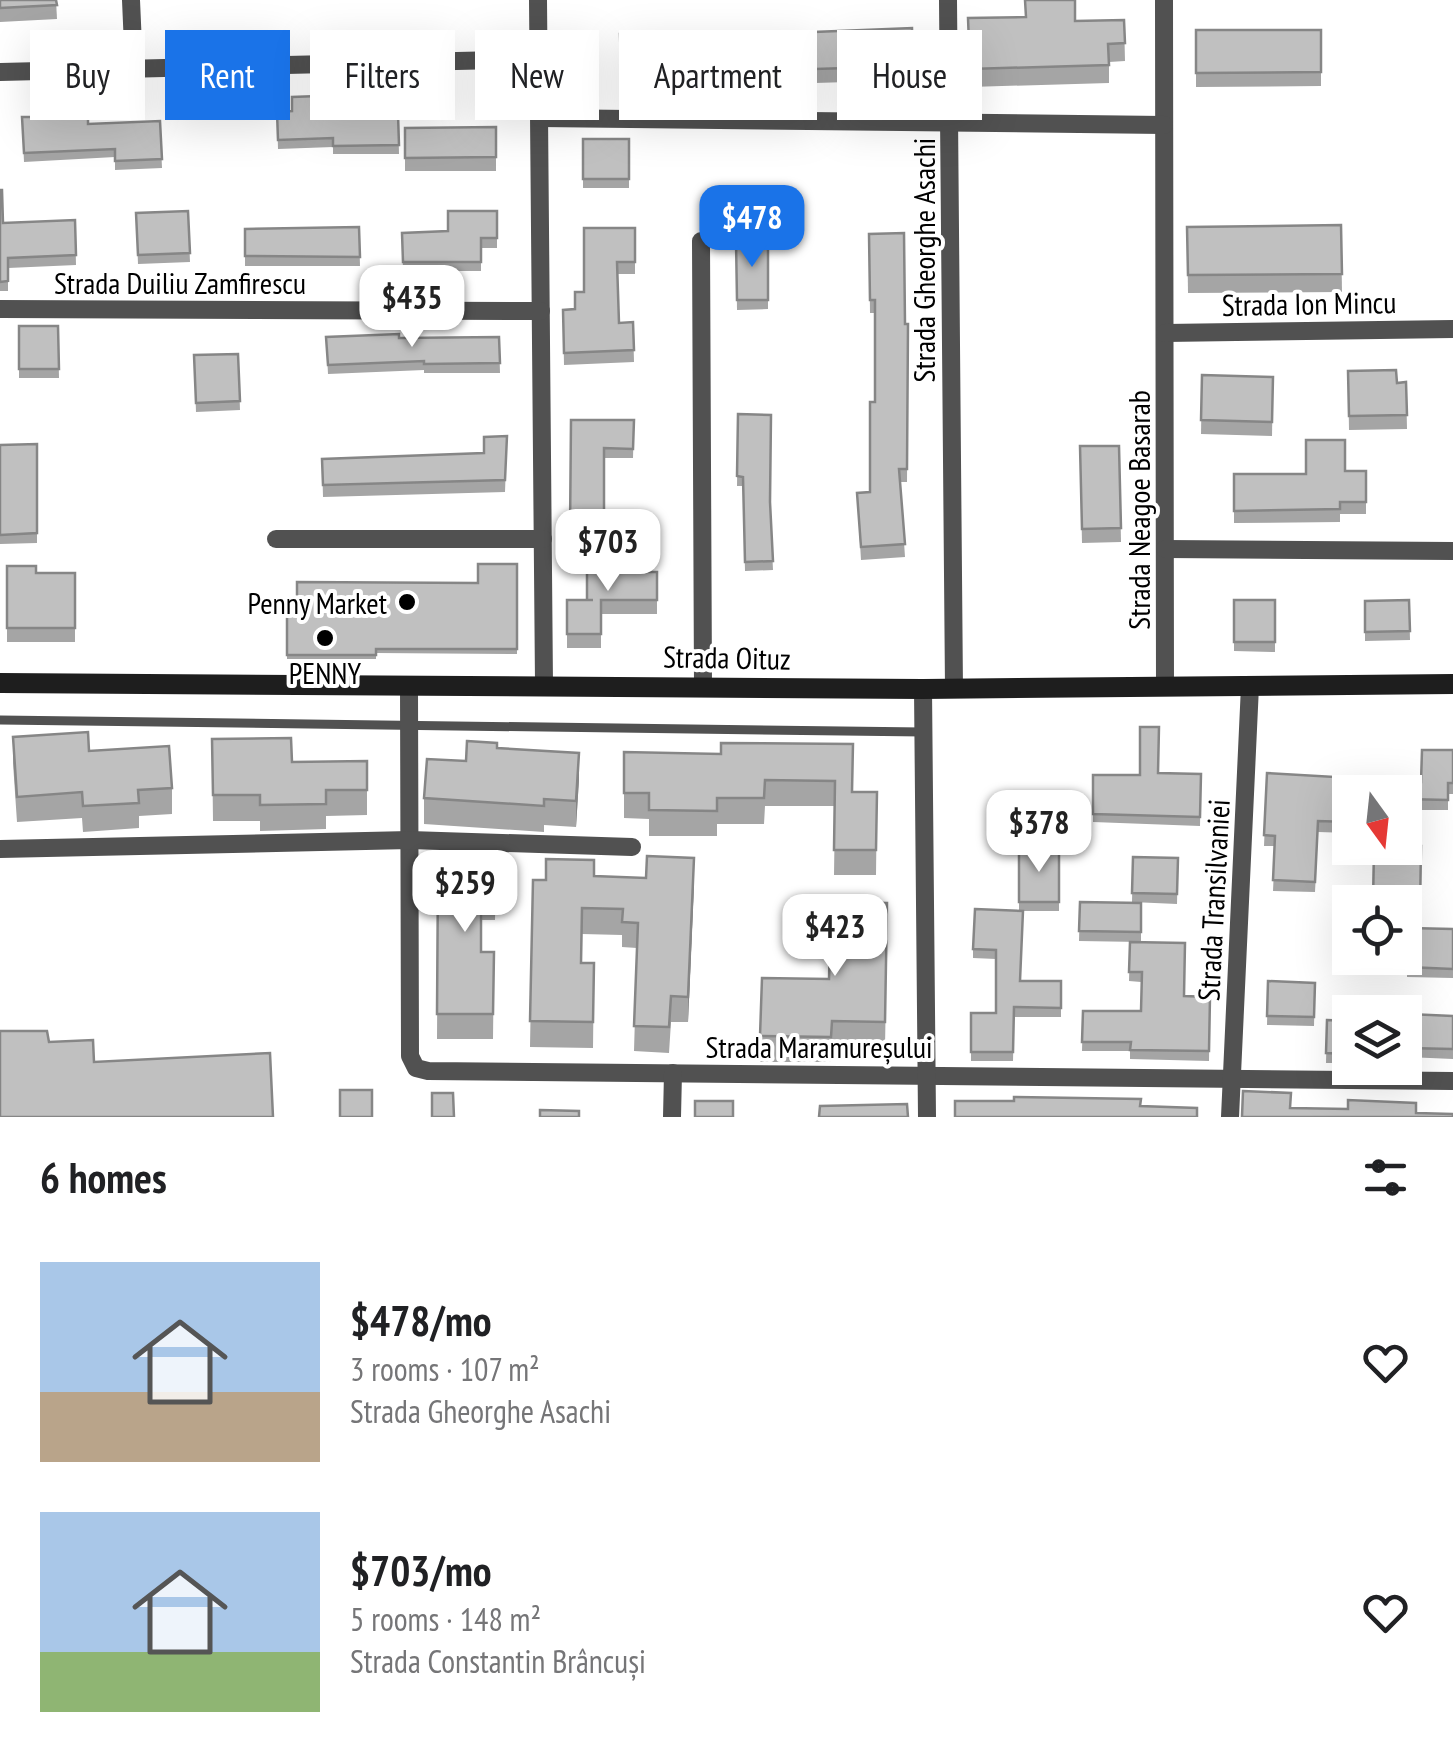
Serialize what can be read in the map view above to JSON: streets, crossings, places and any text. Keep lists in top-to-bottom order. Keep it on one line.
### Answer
{"streets":{"main road":["Strada Oituz"],"street":["Strada Gheorghe Asachi","Strada Duiliu Zamfirescu","Strada Ion Mincu","Strada Neagoe Basarab","Strada Transilvaniei","Strada Maramureșului"]},"crossings":[["Strada Gheorghe Asachi","Strada Oituz"],["Strada Ion Mincu","Strada Neagoe Basarab"],["Strada Neagoe Basarab","Strada Oituz"],["Strada Oituz","Strada Transilvaniei"],["Strada Oituz","Strada Maramureșului"],["Strada Transilvaniei","Strada Maramureșului"]],"places":["Penny Market","PENNY"],"north":"bottom","page":{"chip":["Buy","Rent","Filters","New","Apartment","House"],"price":["$478","$435","$703","$378","$259","$423"],"heading":"6 homes","list":[{"name":"$478/mo","note":"3 rooms · 107 m² · Strada Gheorghe Asachi"},{"name":"$703/mo","note":"5 rooms · 148 m² · Strada Constantin Brâncuși"}]}}
